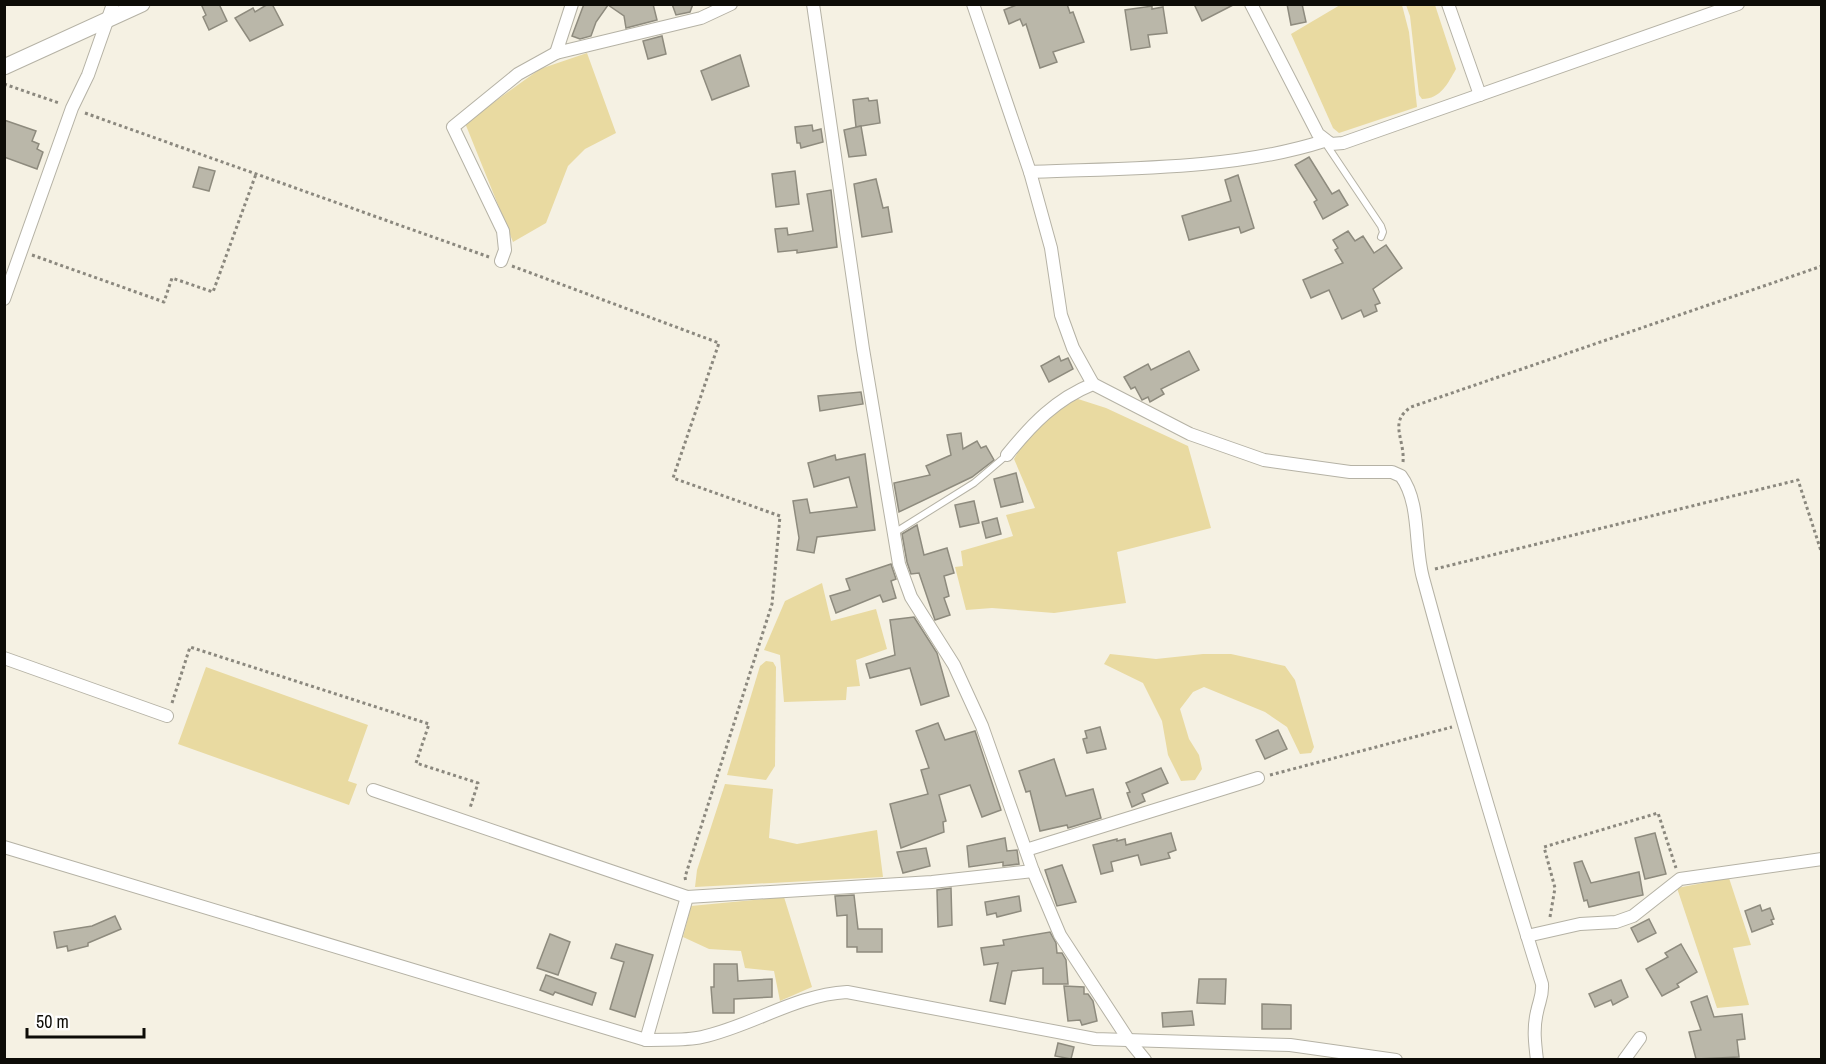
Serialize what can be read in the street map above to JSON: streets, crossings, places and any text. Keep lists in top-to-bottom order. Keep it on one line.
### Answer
{"scale_bar":"50 m"}
